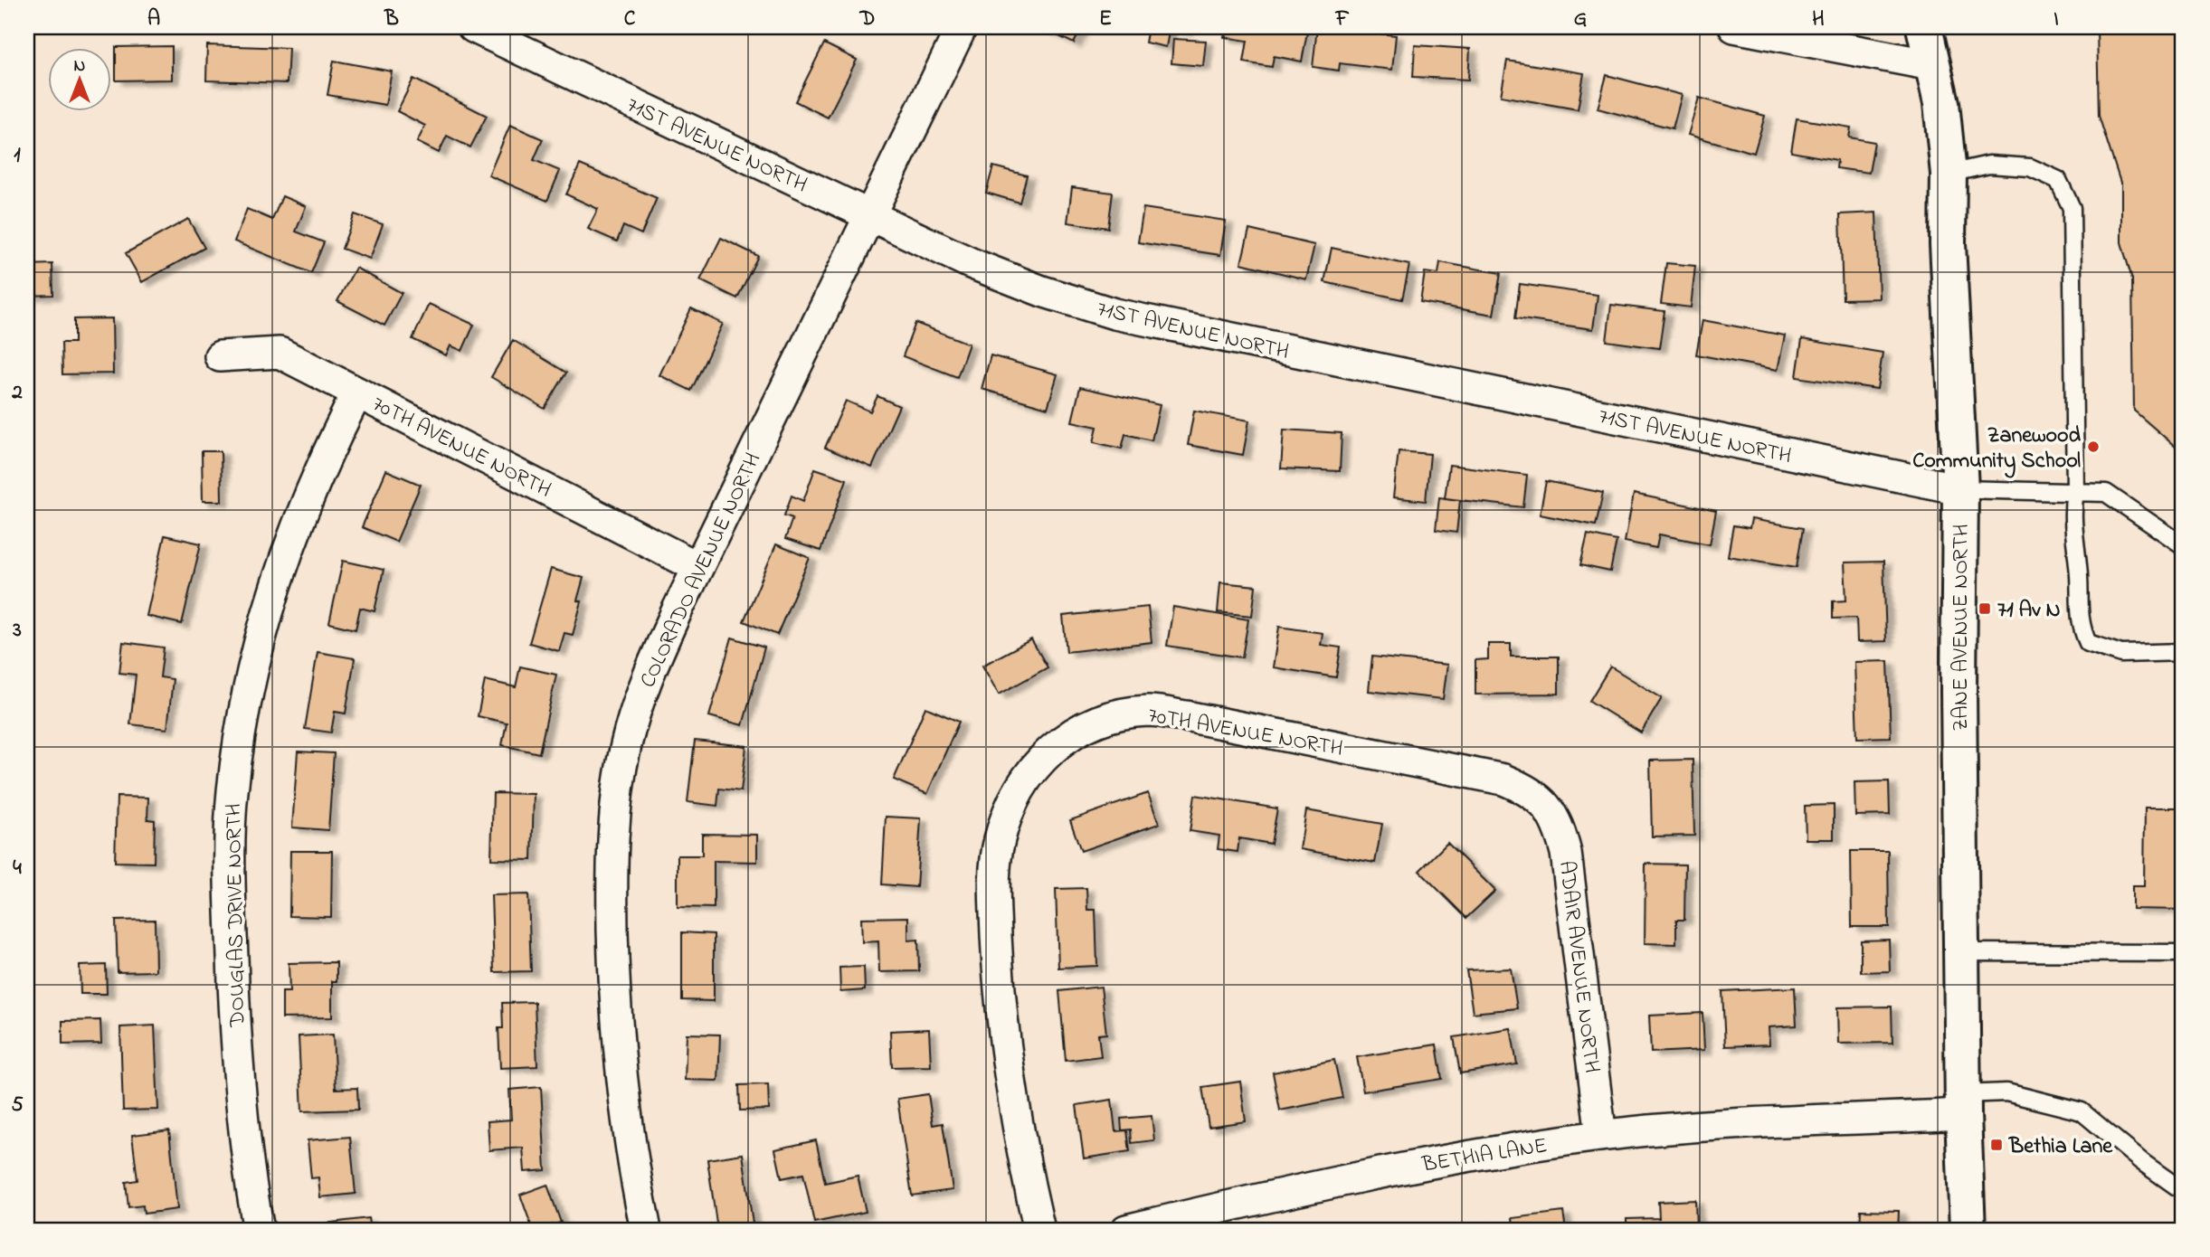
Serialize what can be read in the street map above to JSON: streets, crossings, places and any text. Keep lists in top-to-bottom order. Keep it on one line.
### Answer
{"streets":{"street":["71ST AVENUE NORTH","70TH AVENUE NORTH","COLORADO AVENUE NORTH","ZANE AVENUE NORTH","DOUGLAS DRIVE NORTH","ADAIR AVENUE NORTH","BETHIA LANE"]},"crossings":[["71ST AVENUE NORTH","COLORADO AVENUE NORTH"],["71ST AVENUE NORTH","ZANE AVENUE NORTH"],["70TH AVENUE NORTH","COLORADO AVENUE NORTH"],["70TH AVENUE NORTH","DOUGLAS DRIVE NORTH"],["70TH AVENUE NORTH","ADAIR AVENUE NORTH"],["ZANE AVENUE NORTH","BETHIA LANE"],["ADAIR AVENUE NORTH","BETHIA LANE"]],"places":{"other":["Zanewood Community School"],"transit":["71 Av N","Bethia Lane"]},"north":"top","grid":{"columns":["A","B","C","D","E","F","G","H","I"],"rows":["1","2","3","4","5"]}}
